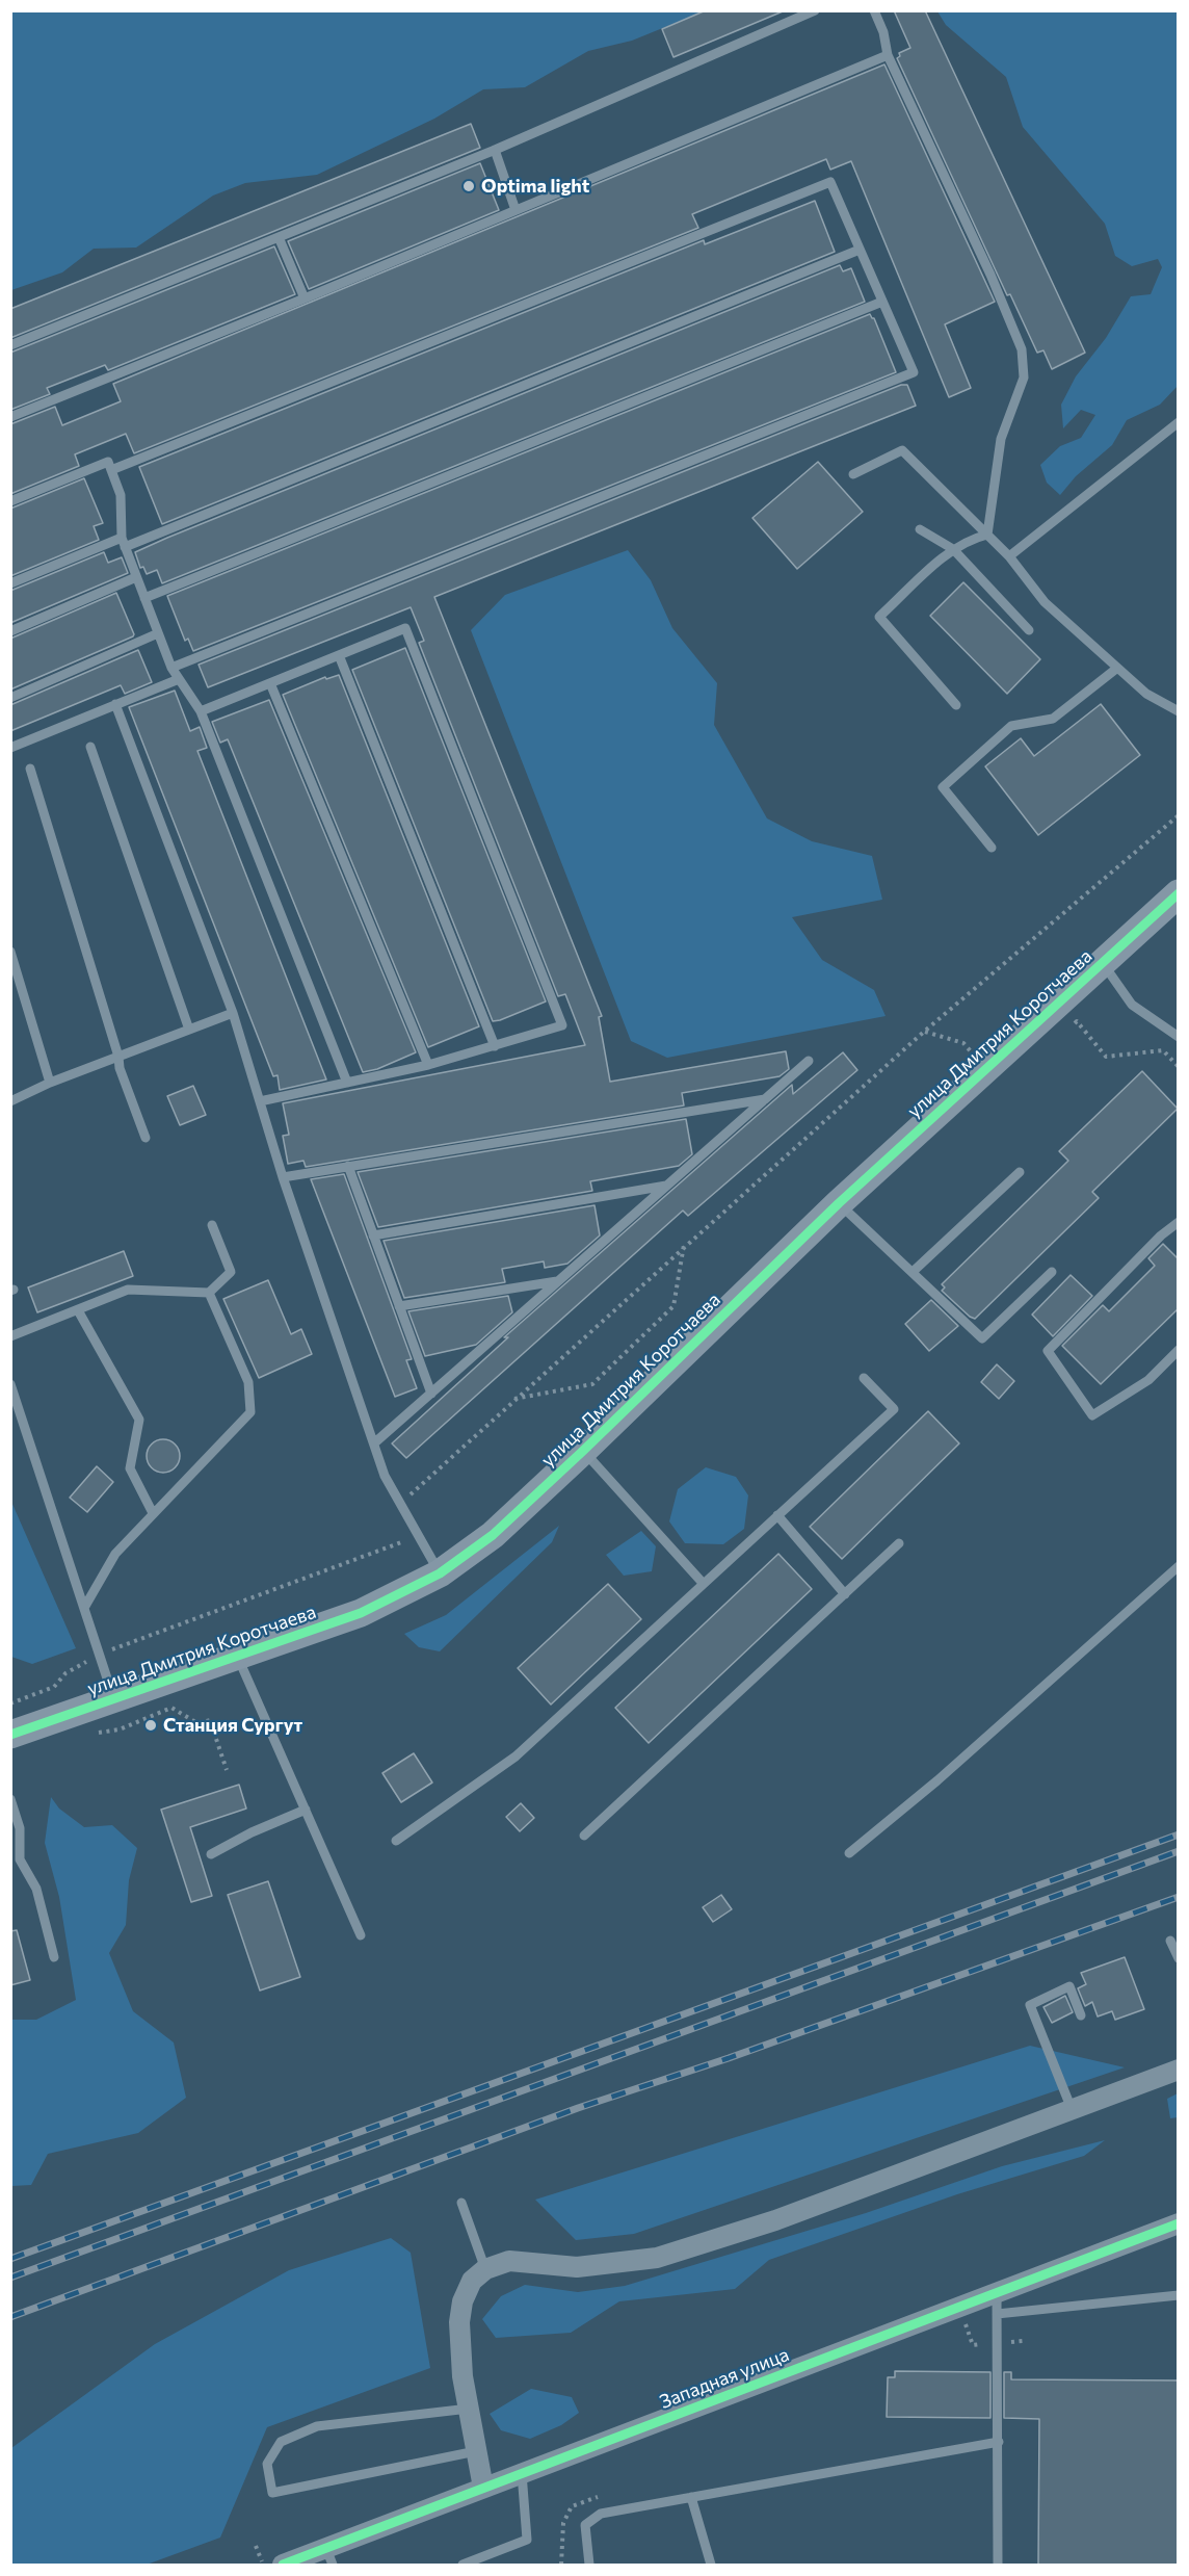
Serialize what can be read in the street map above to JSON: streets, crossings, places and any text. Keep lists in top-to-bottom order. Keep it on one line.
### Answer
{"streets":{"street":["улица Дмитрия Коротчаева","Западная улица"]},"places":["Optima light","Станция Сургут"]}
